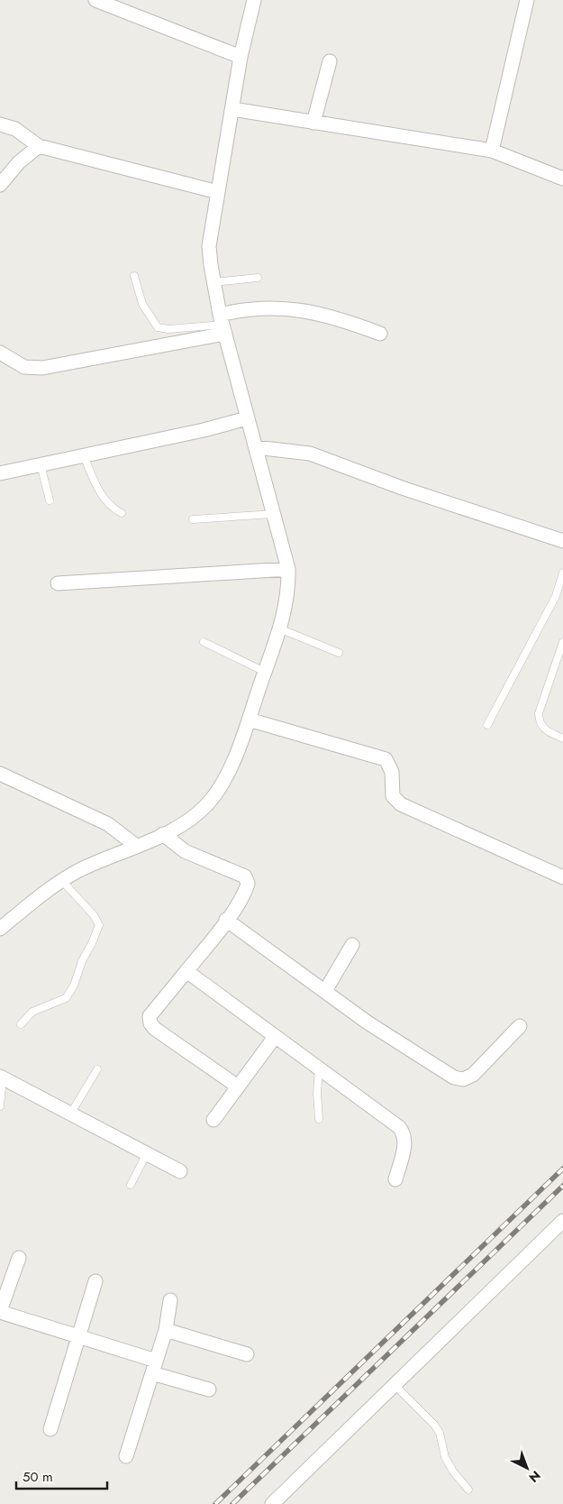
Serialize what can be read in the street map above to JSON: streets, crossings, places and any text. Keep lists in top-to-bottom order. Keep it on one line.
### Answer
{"scale_bar":"50 m","north":"bottom right"}
